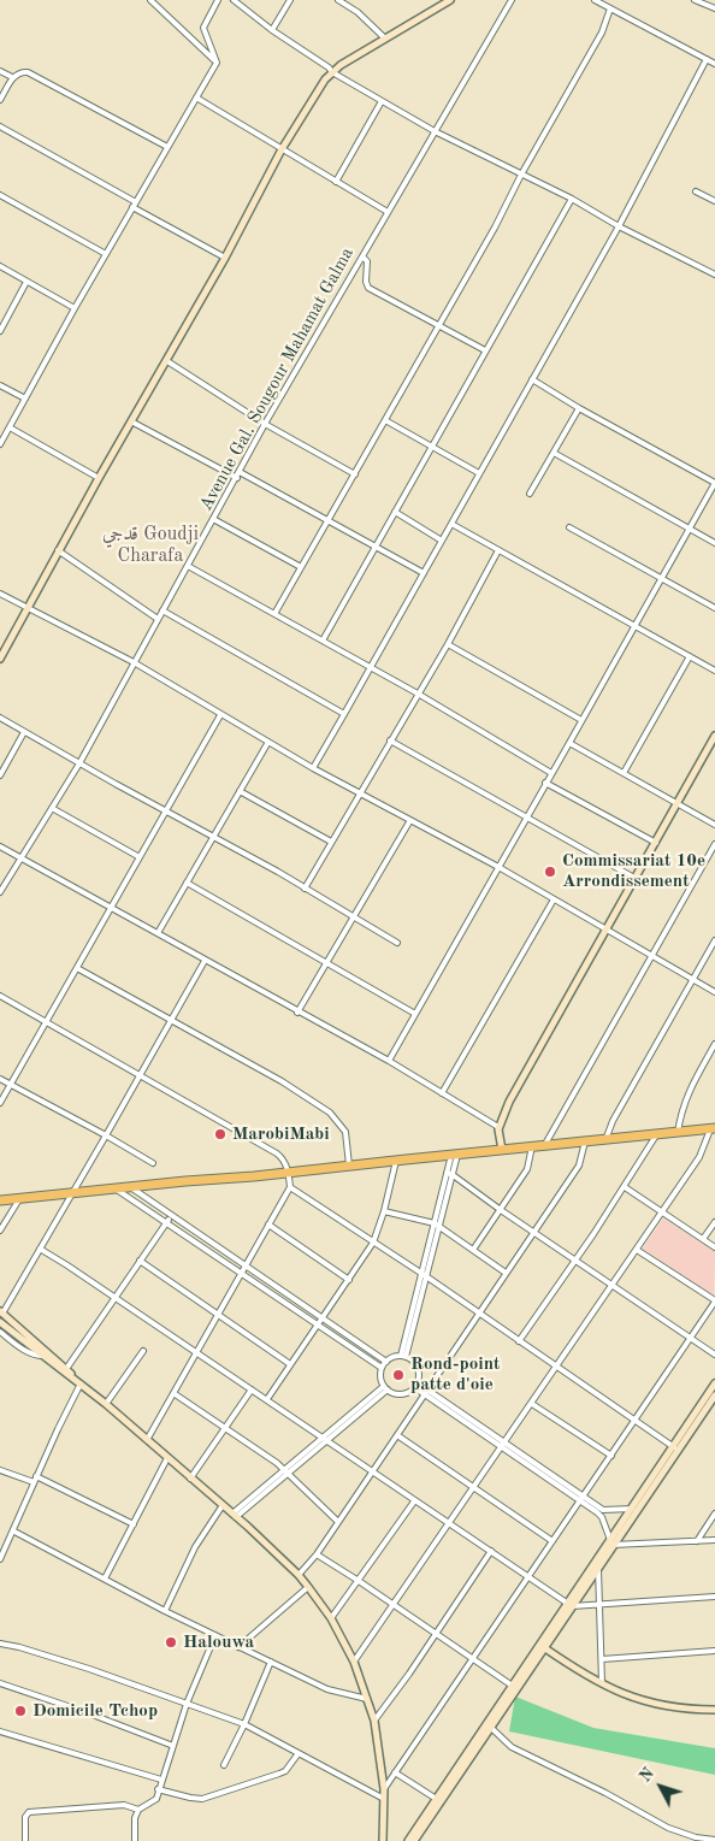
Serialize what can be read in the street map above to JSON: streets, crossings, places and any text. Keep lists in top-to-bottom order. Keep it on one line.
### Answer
{"streets":{"street":["Avenue Gal. Sougour Mahamat Galma"]},"districts":["قدجي Goudji Charafa"],"places":["Commissariat 10e Arrondissement","MarobiMabi","Rond-point patte d'oie","Halouwa","Domicile Tchop"],"north":"top left"}
